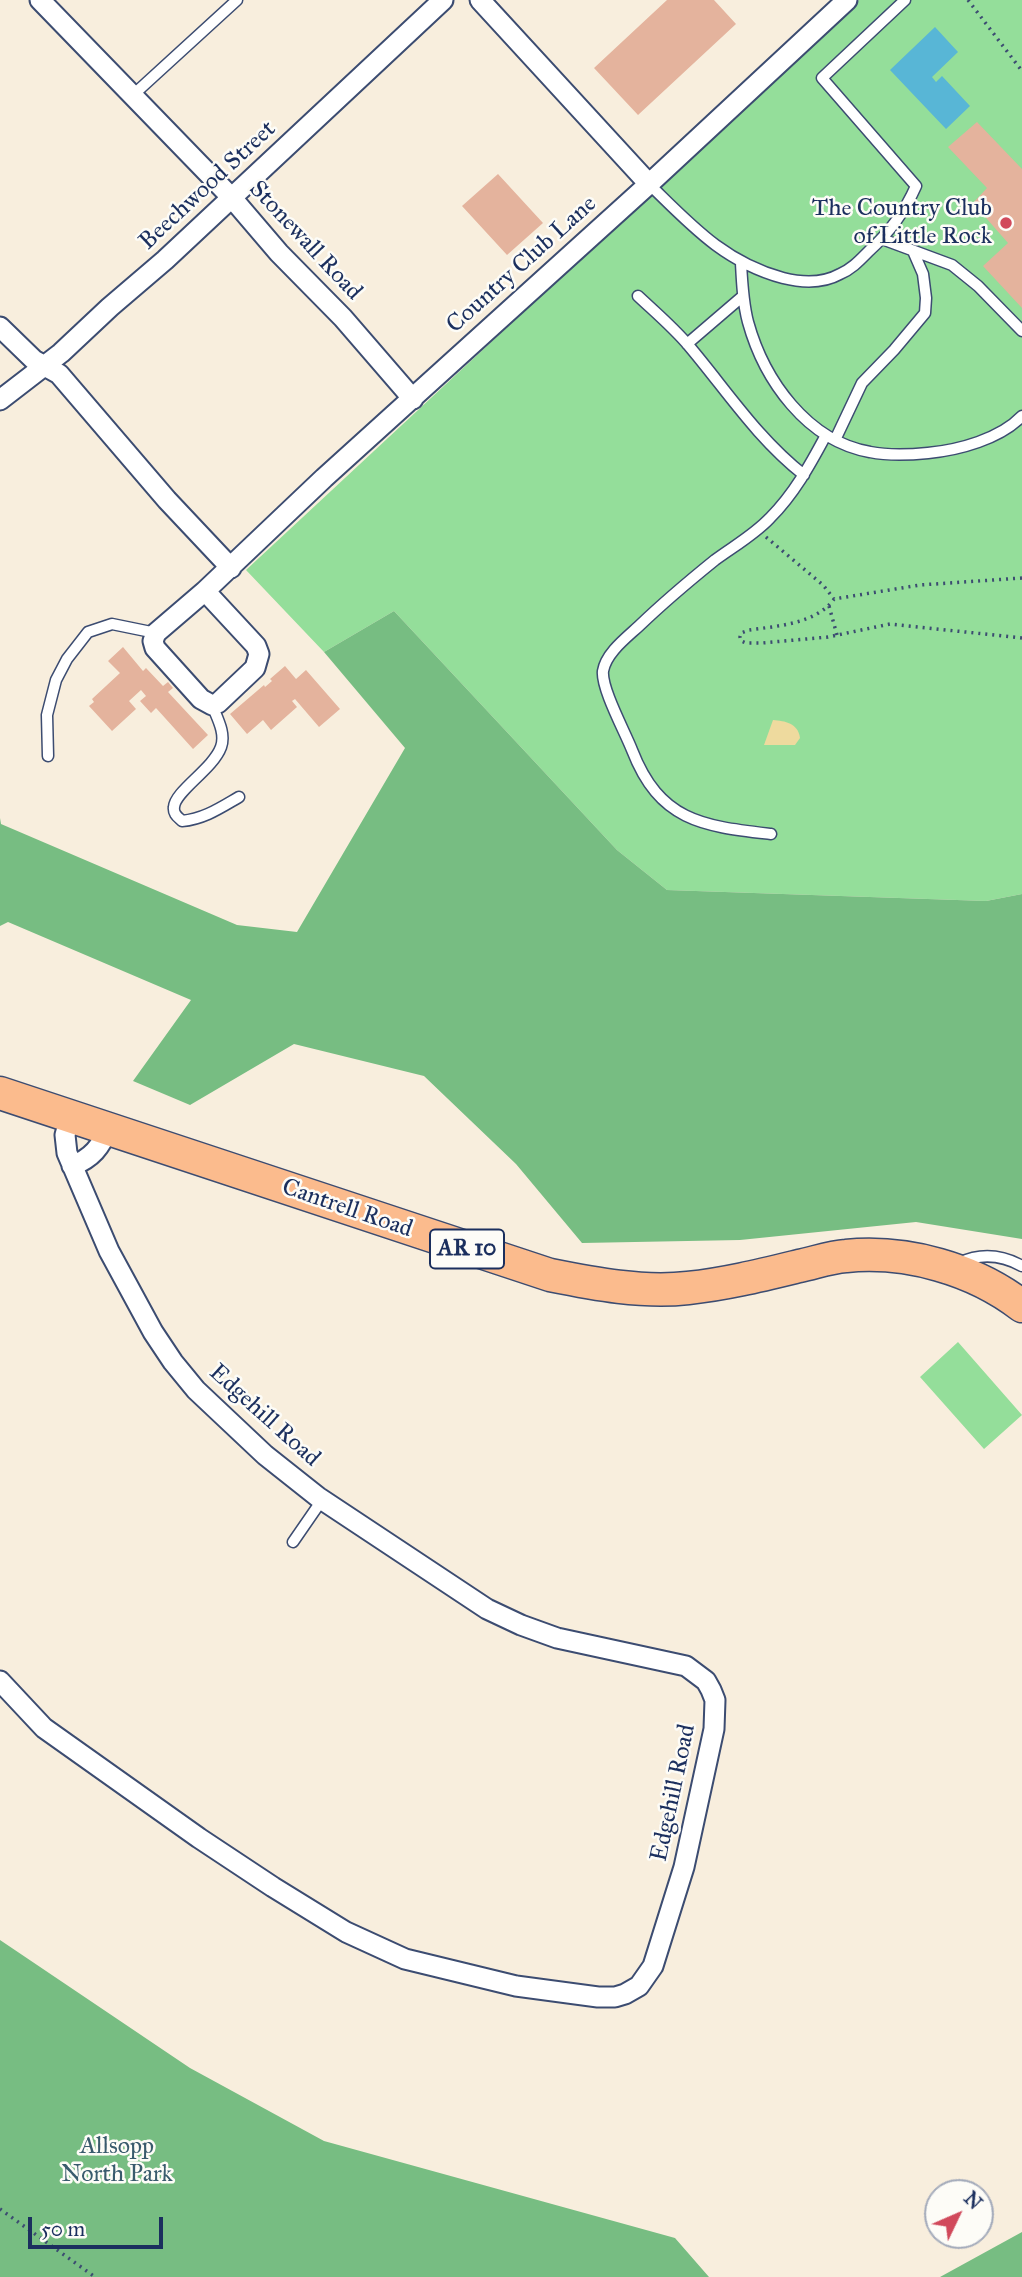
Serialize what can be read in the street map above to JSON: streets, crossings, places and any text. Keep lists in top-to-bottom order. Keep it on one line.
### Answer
{"streets":{"main road":["Cantrell Road","AR 10"],"street":["Beechwood Street","Stonewall Road","Country Club Lane","Edgehill Road"]},"crossings":[["Beechwood Street","Stonewall Road"],["Stonewall Road","Country Club Lane"],["Cantrell Road","Edgehill Road"]],"parks":["Allsopp North Park"],"places":["The Country Club of Little Rock"],"scale_bar":"50 m","north":"top right"}
